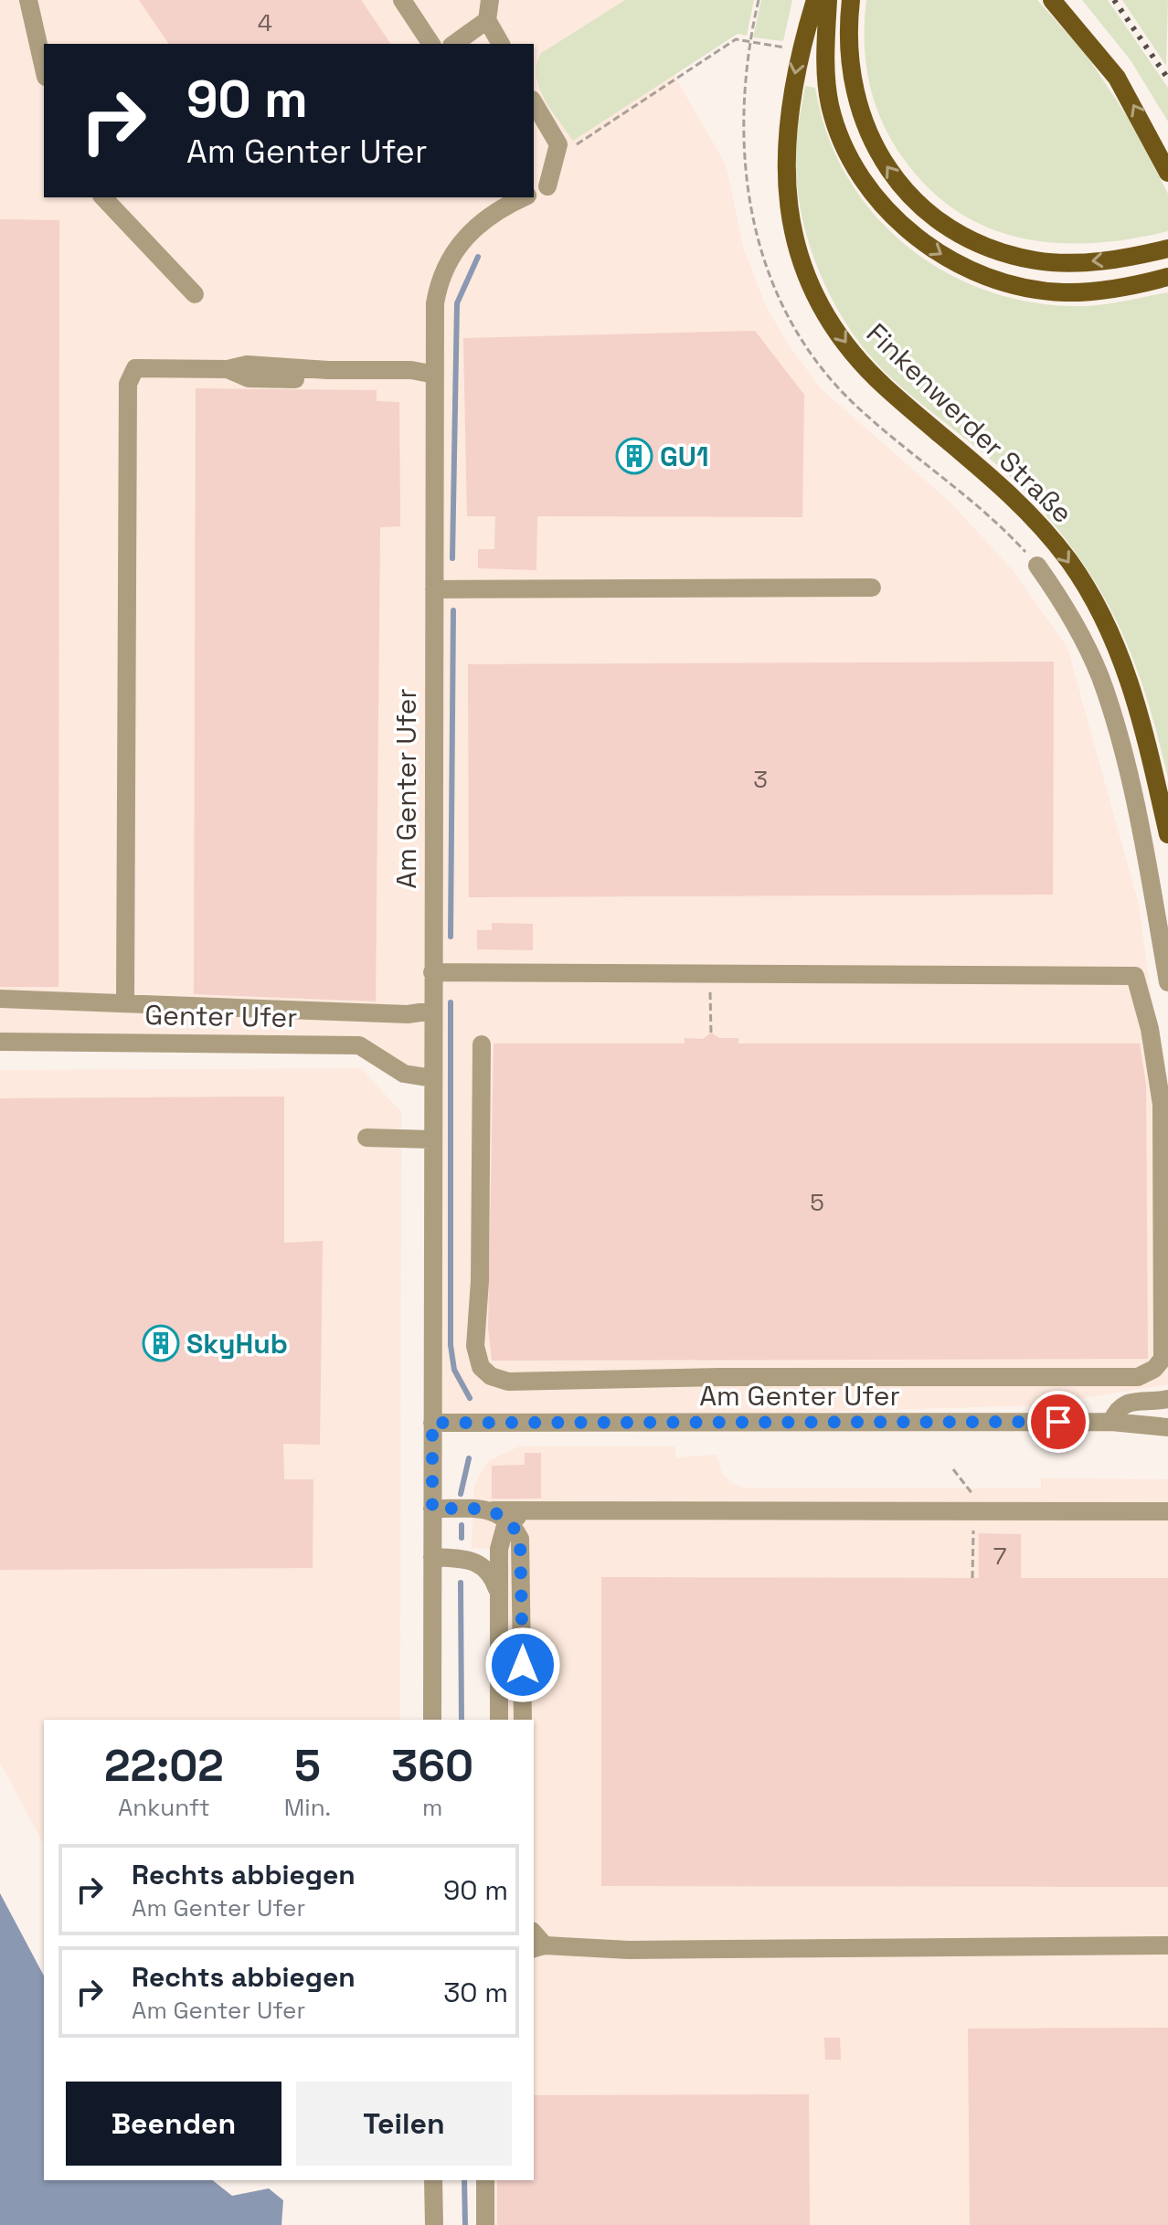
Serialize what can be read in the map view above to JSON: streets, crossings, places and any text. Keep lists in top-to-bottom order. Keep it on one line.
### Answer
{"streets":{"main road":["Finkenwerder Straße"],"street":["Am Genter Ufer","Genter Ufer"]},"crossings":[["Am Genter Ufer","Genter Ufer"]],"one_way":["Finkenwerder Straße"],"places":{"building":["GU1","SkyHub"]},"house_numbers":["4","3","5","7"],"page":{"turn":["90 m","Am Genter Ufer"],"eta":["22:02","Ankunft","5","Min.","360","m"],"list":[{"name":"Rechts abbiegen","note":"Am Genter Ufer","value":"90 m"},{"name":"Rechts abbiegen","note":"Am Genter Ufer","value":"30 m"}],"buttons":["Beenden","Teilen"]}}
